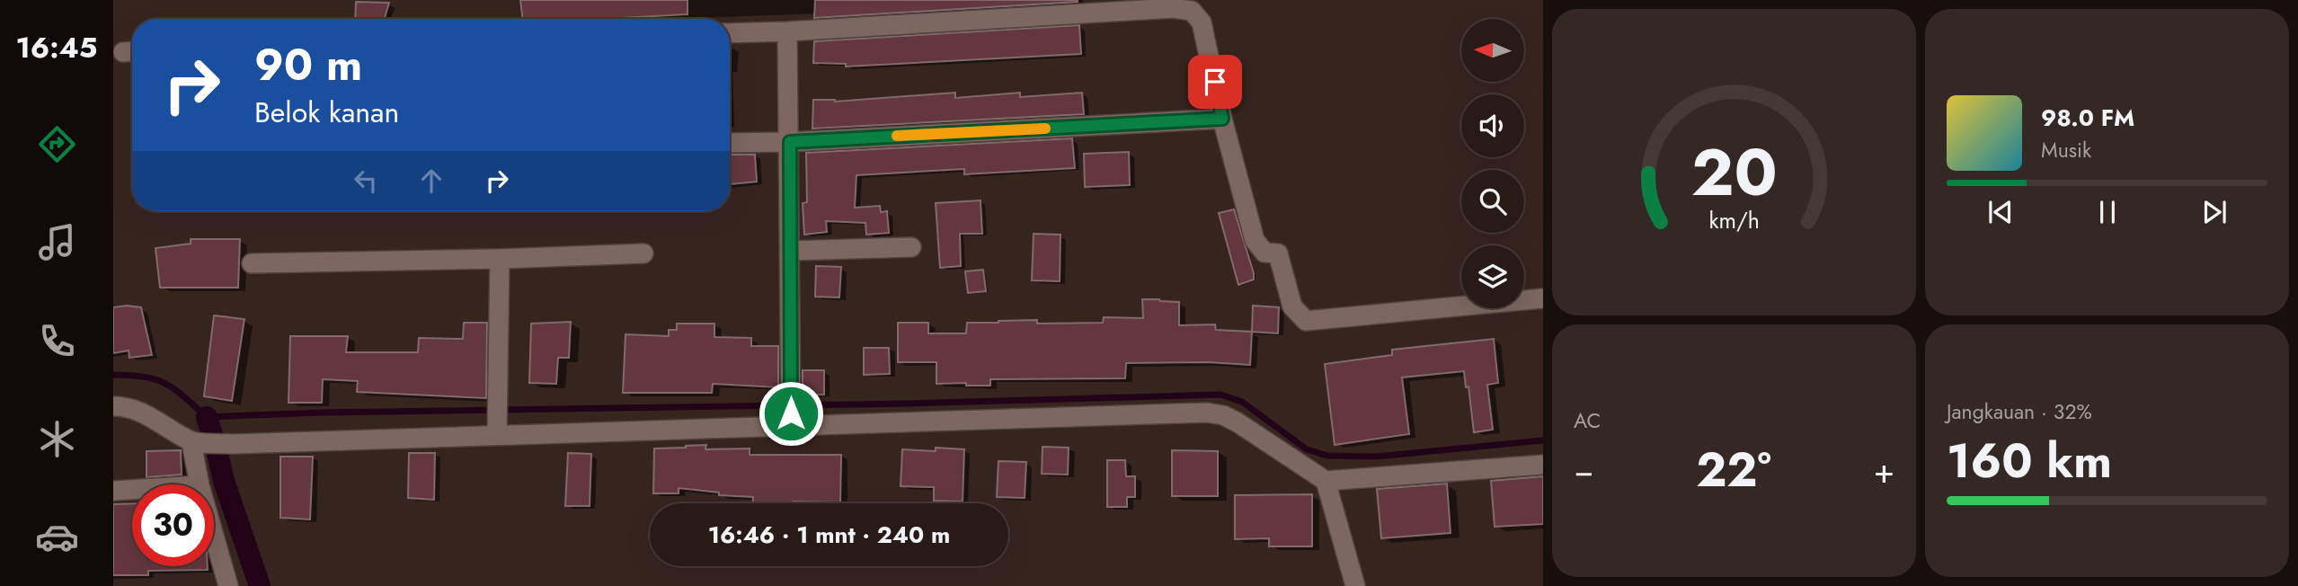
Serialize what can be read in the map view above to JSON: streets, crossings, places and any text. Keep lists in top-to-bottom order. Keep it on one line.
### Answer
{"north":"left","page":{"tabs":"16:45","turn":["90 m","Belok kanan"],"song":["98.0 FM","Musik"],"tile":["AC",["Jangkauan · 32%","160 km"]],"heat":["−","22°","+"],"limit":"30","trip":"16:46 · 1 mnt · 240 m","gauge":["20","km/h"]}}
